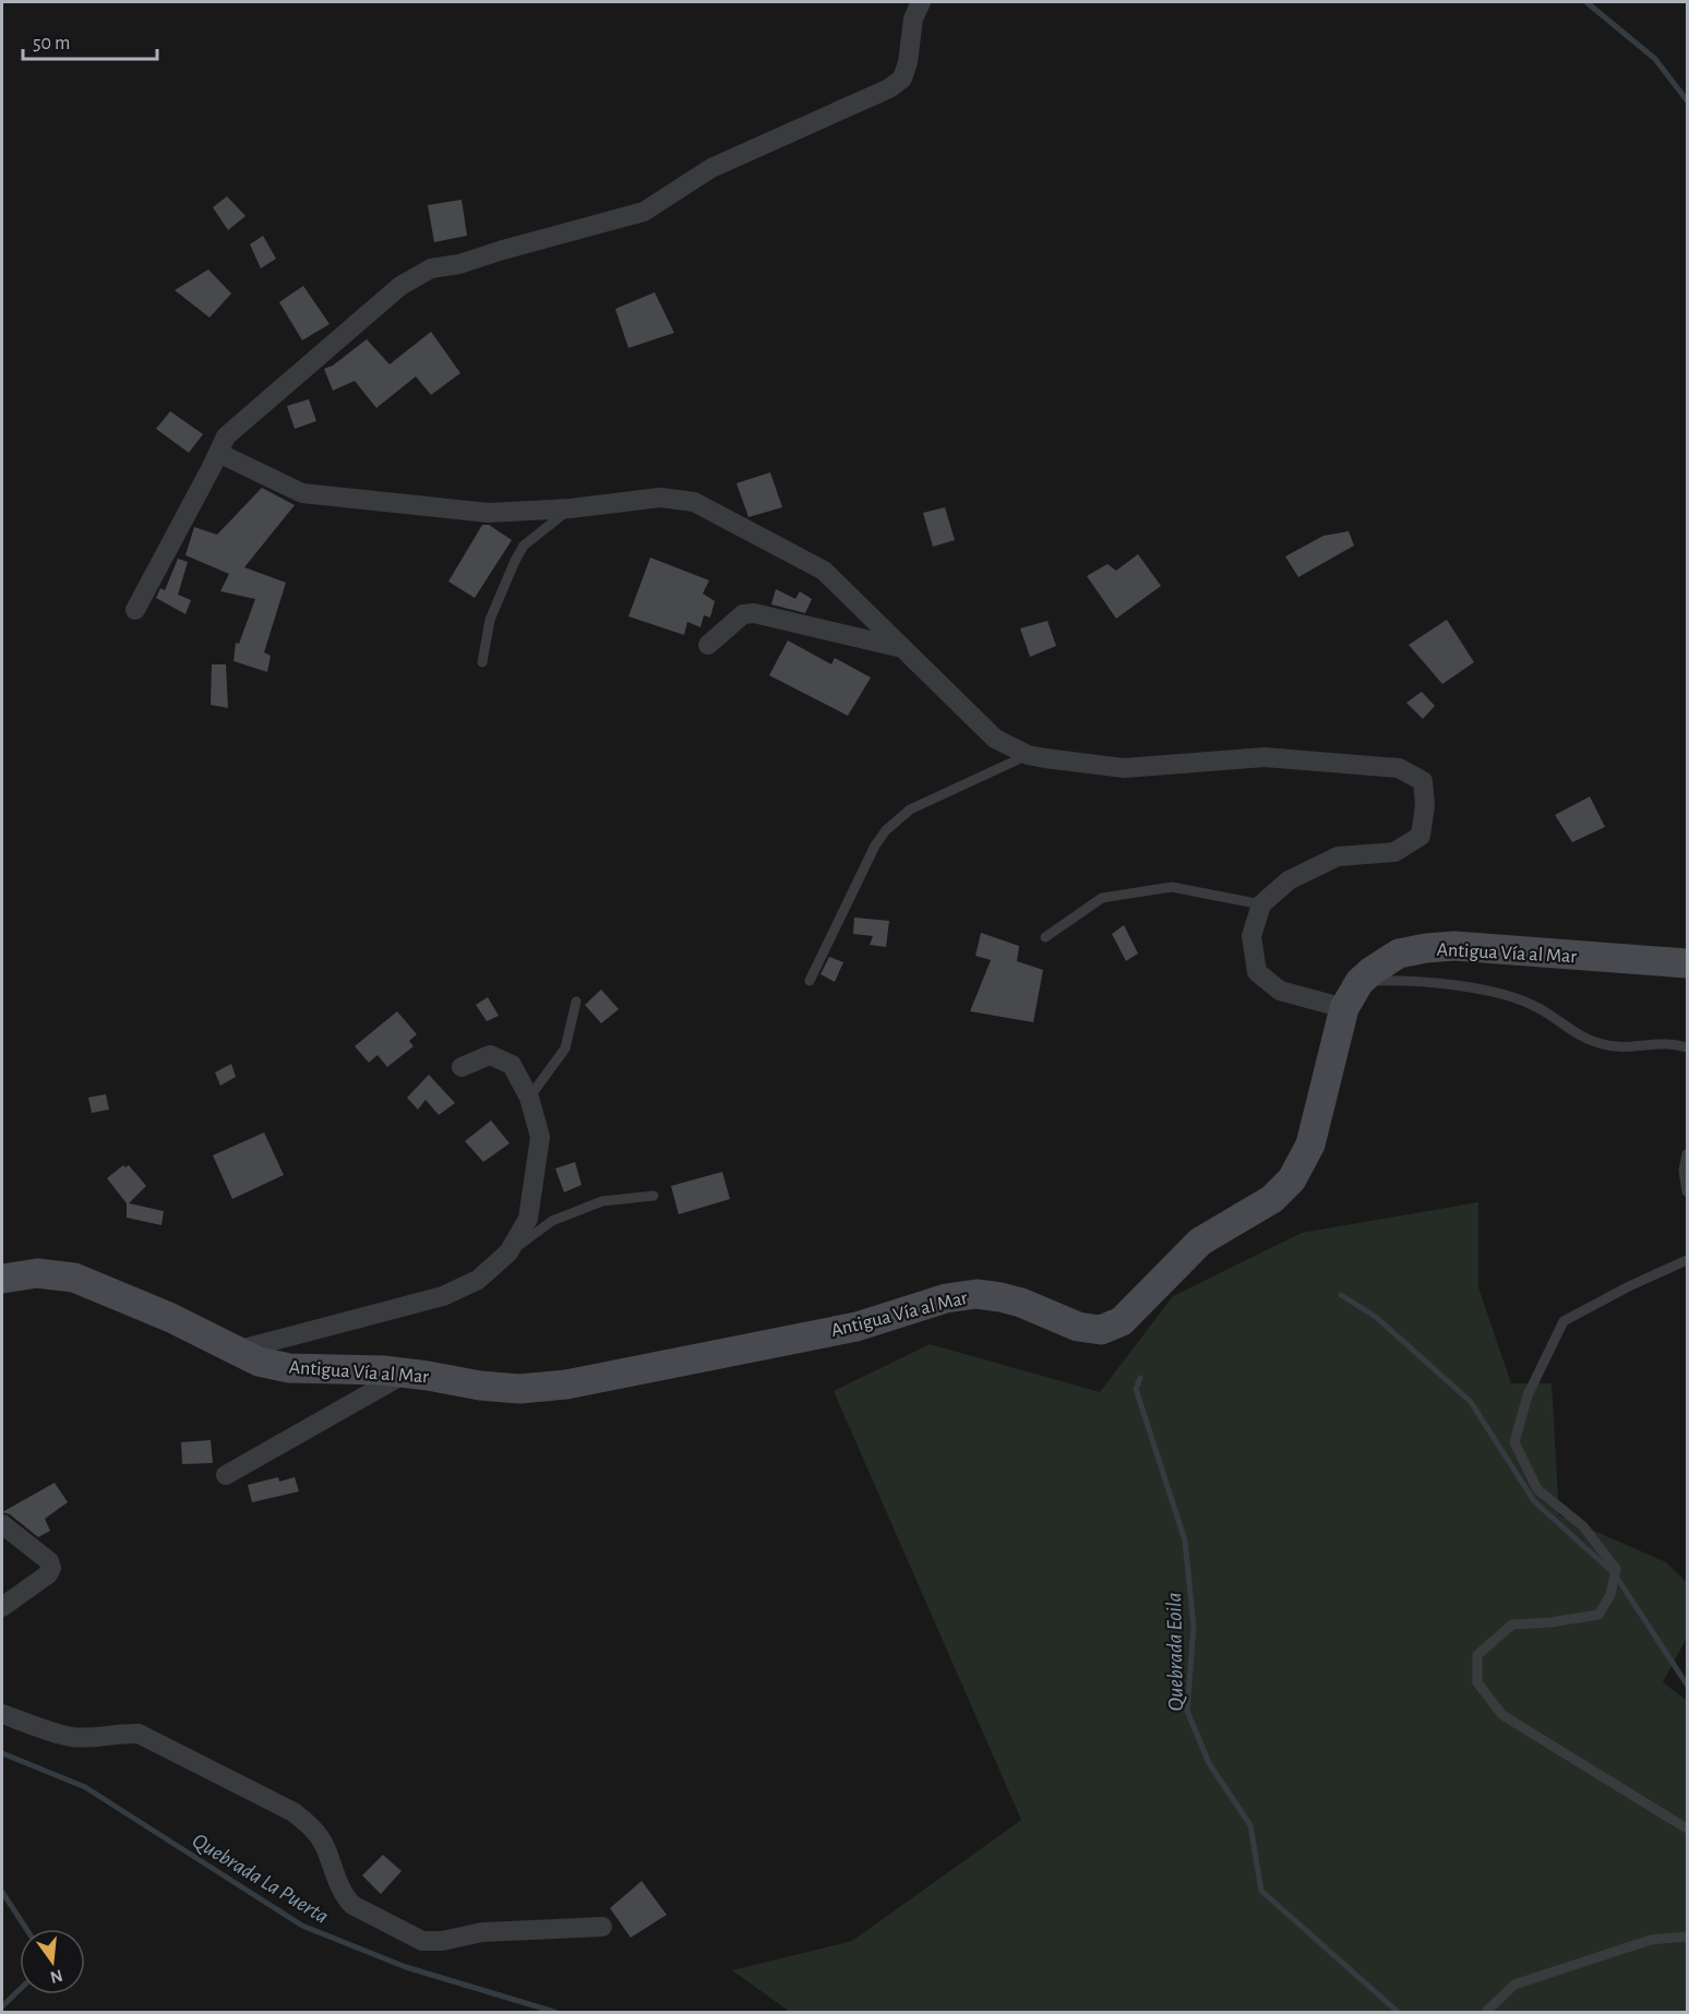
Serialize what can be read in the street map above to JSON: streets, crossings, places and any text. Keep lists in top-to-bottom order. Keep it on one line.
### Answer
{"streets":{"main road":["Antigua Vía al Mar"]},"water":["Quebrada Eoila","Quebrada La Puerta"],"scale_bar":"50 m","north":"bottom"}
